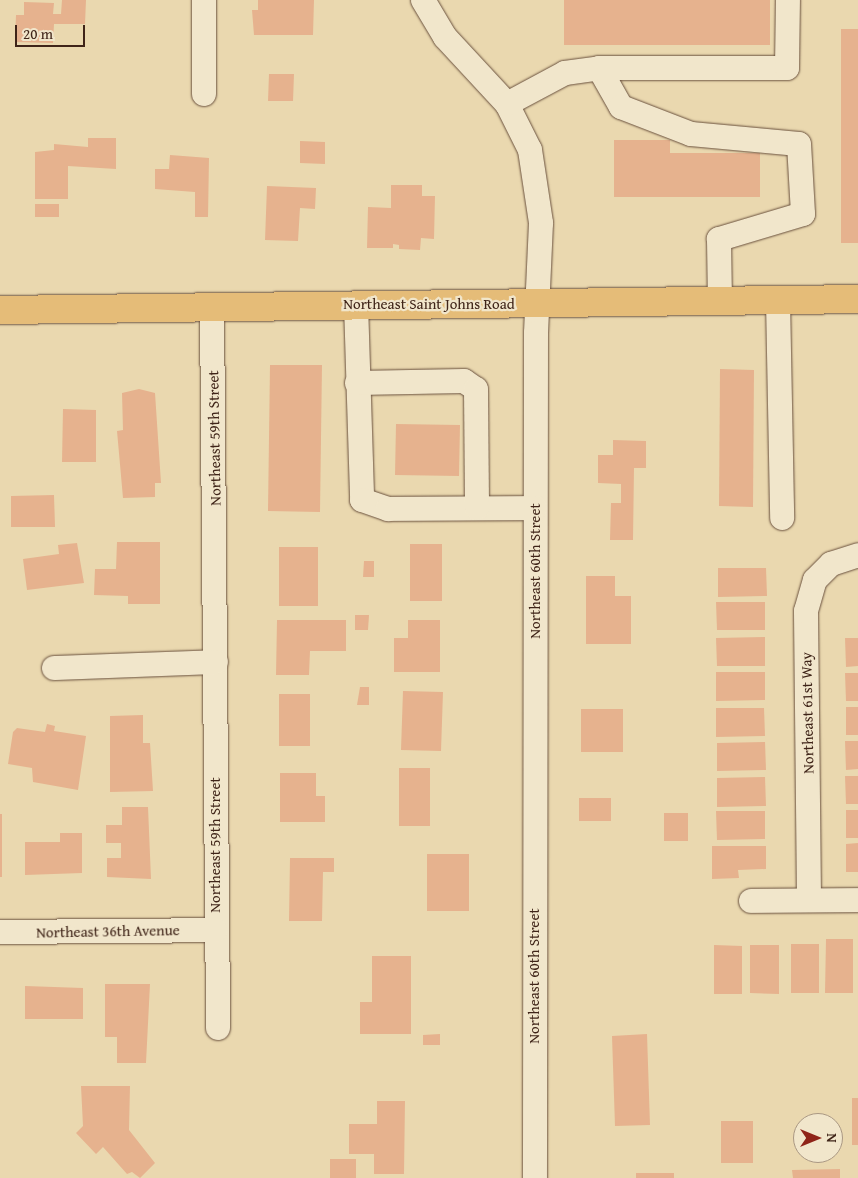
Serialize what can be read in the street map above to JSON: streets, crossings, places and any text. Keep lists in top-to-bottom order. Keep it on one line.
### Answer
{"streets":{"main road":["Northeast Saint Johns Road"],"street":["Northeast 59th Street","Northeast 60th Street","Northeast 61st Way","Northeast 36th Avenue"]},"crossings":[["Northeast Saint Johns Road","Northeast 59th Street"],["Northeast Saint Johns Road","Northeast 60th Street"],["Northeast 59th Street","Northeast 36th Avenue"]],"scale_bar":"20 m","north":"right"}
